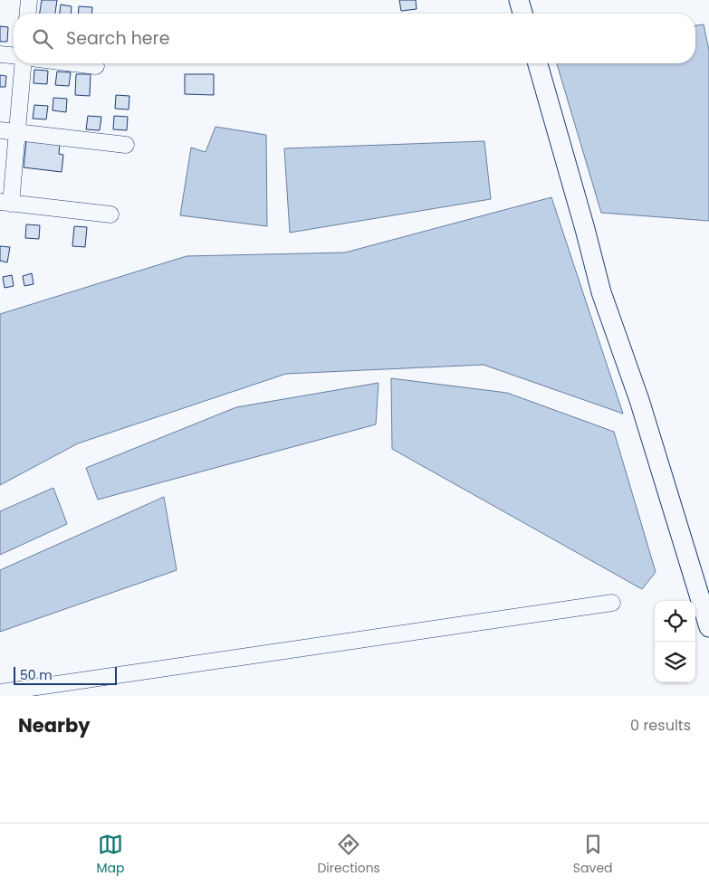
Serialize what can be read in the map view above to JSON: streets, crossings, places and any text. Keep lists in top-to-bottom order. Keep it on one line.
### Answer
{"scale_bar":"50 m","page":{"search":"Search here","scale":"50 m","heading":["Nearby","0 results"],"nav":["Map","Directions","Saved"]}}
